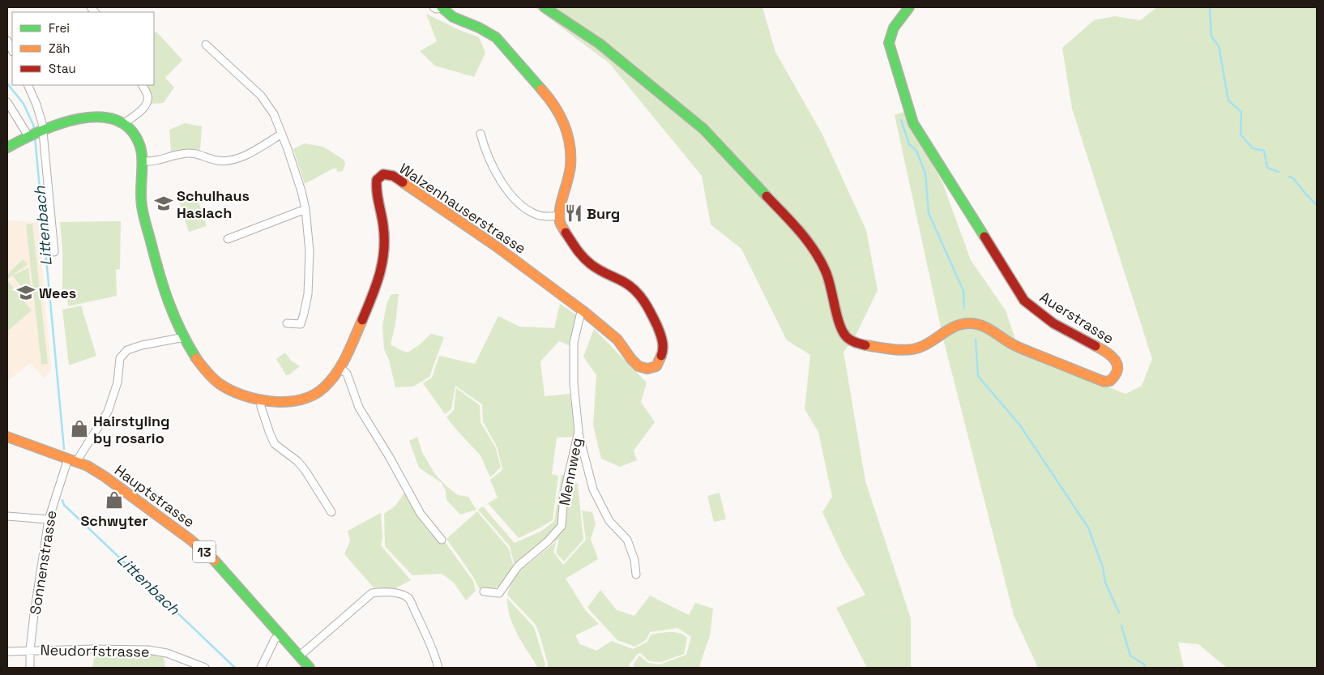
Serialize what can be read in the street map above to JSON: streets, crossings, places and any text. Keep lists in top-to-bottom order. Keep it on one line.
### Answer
{"streets":{"street":["Walzenhauserstrasse","Auerstrasse","Mennweg","Hauptstrasse","13","Sonnenstrasse","Neudorfstrasse"]},"crossings":[["Walzenhauserstrasse","Mennweg"],["Walzenhauserstrasse","Sonnenstrasse"],["Hauptstrasse","Sonnenstrasse"],["Sonnenstrasse","Neudorfstrasse"]],"water":["Littenbach"],"places":{"school or university":["Schulhaus Haslach","Wees"],"restaurant":["Burg"],"shop":["Hairstyling by rosario","Schwyter"]},"legend":["Frei","Zäh","Stau"]}
